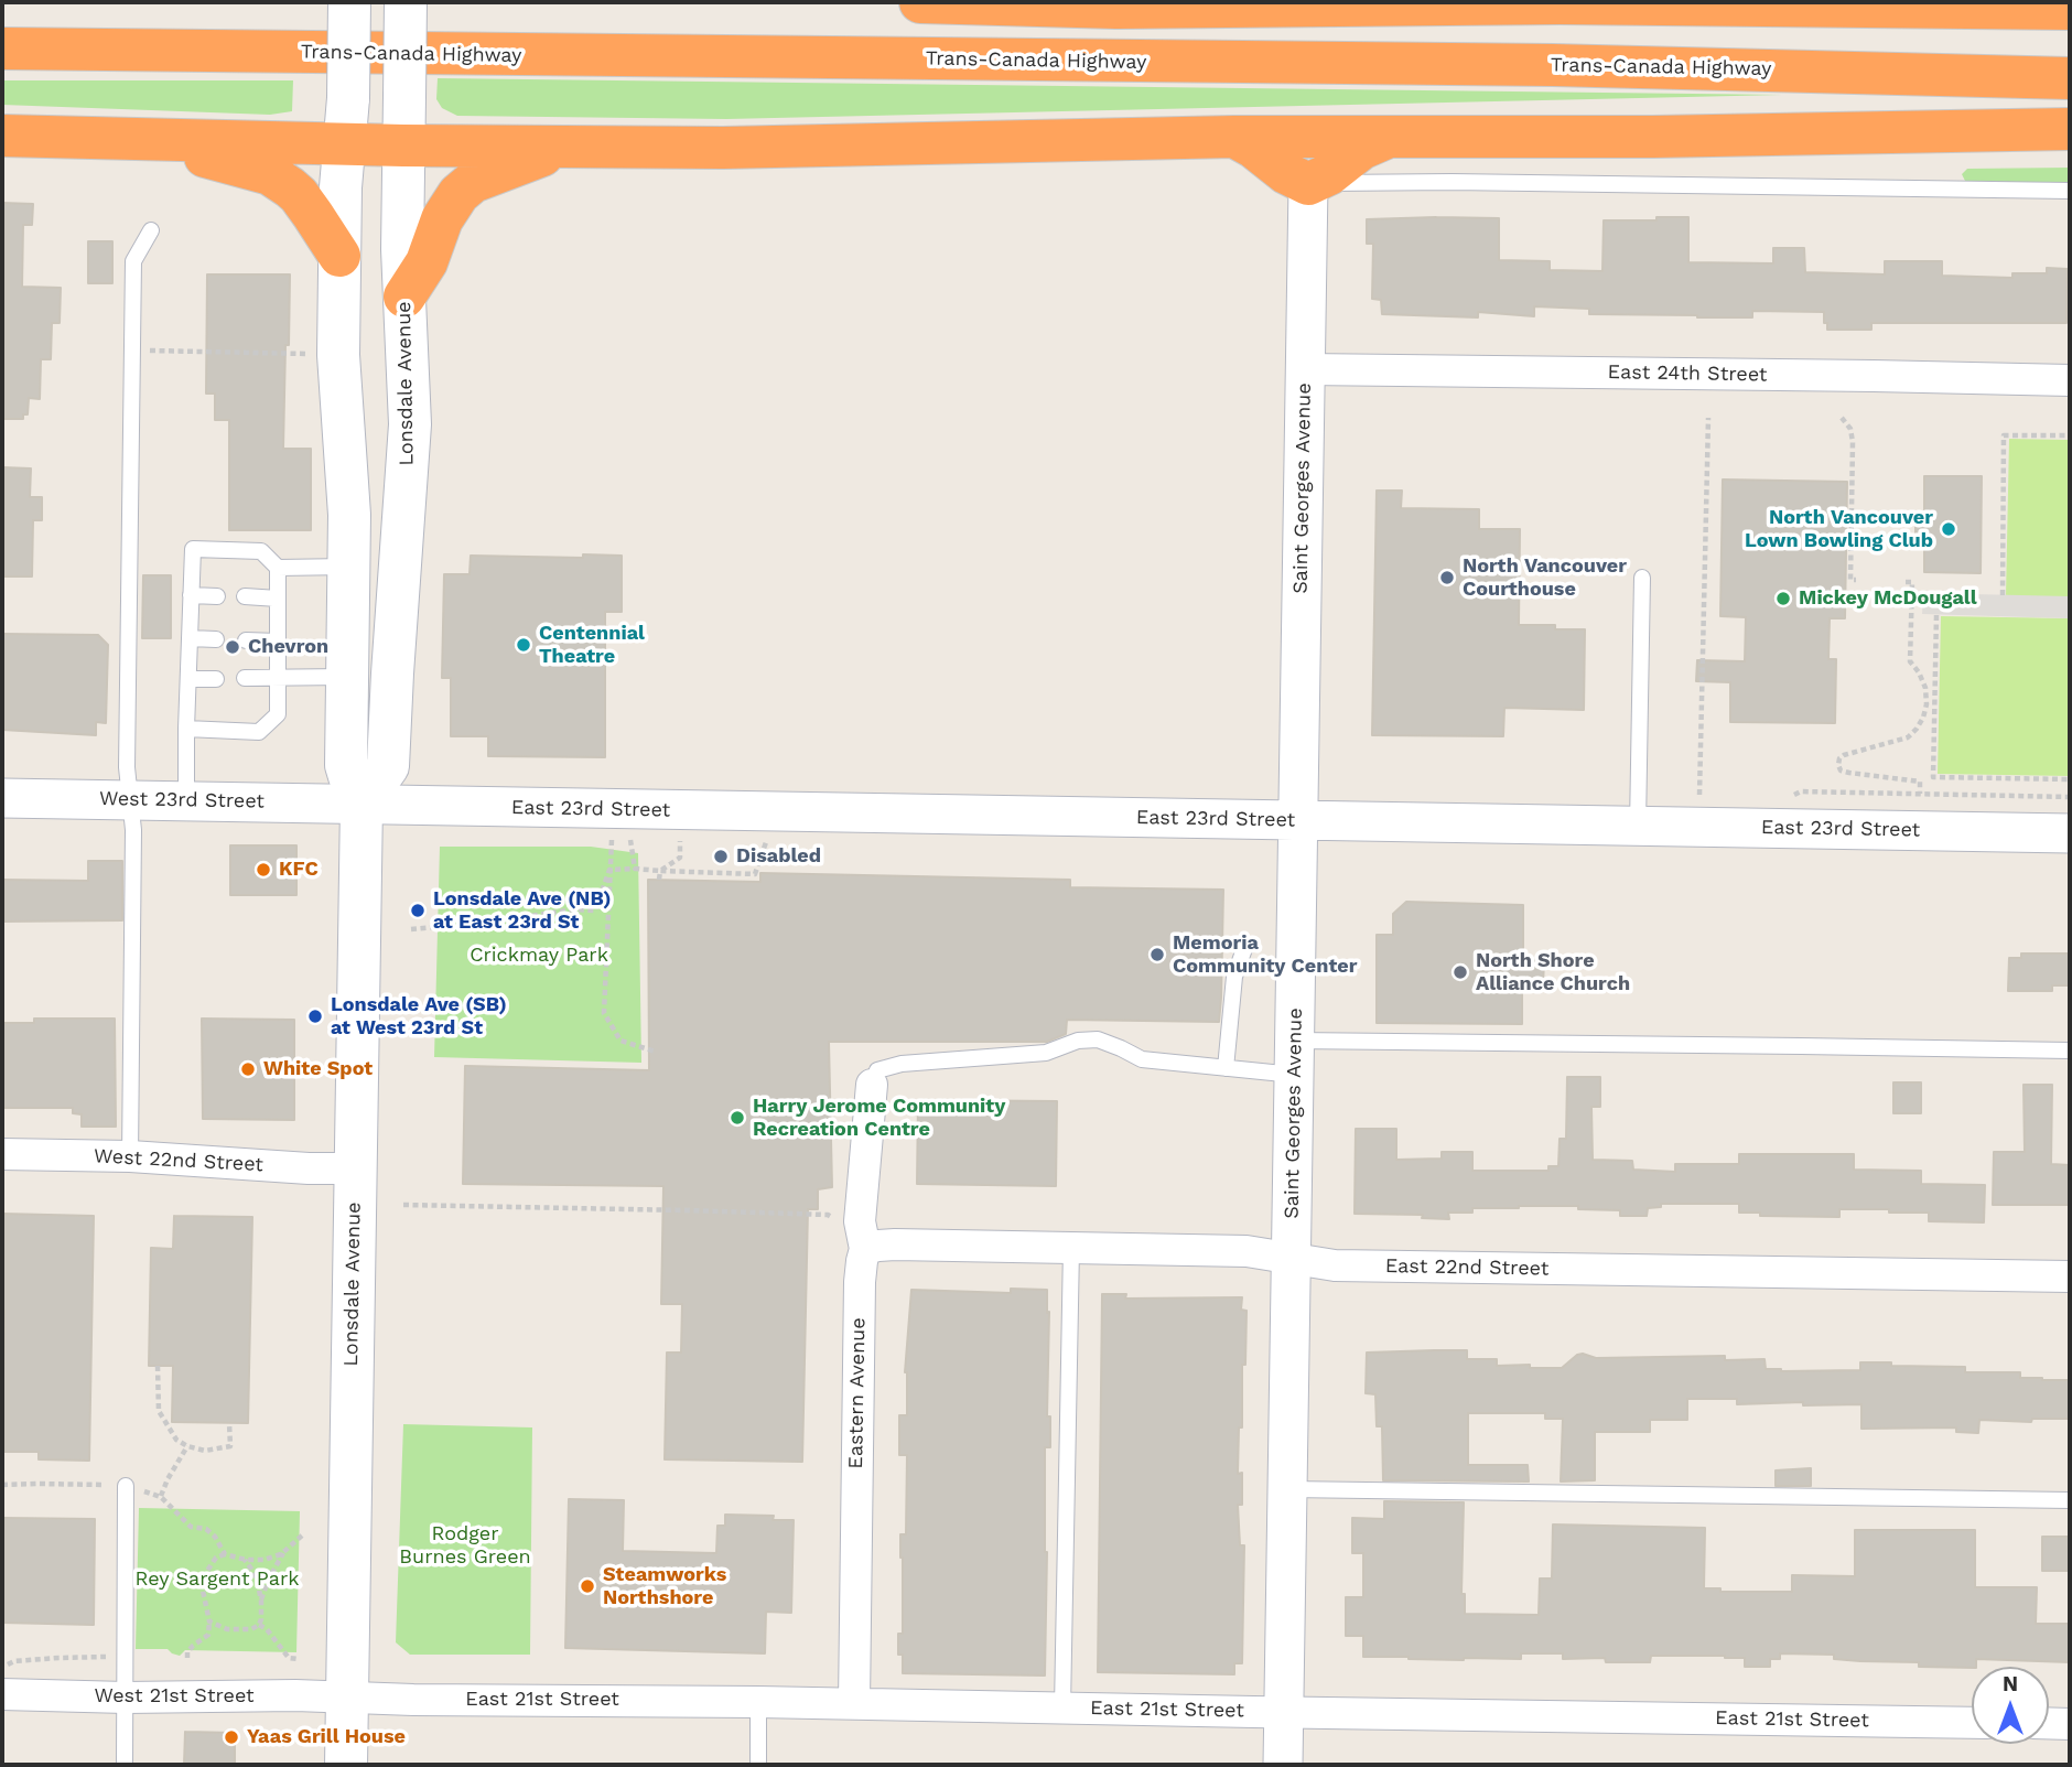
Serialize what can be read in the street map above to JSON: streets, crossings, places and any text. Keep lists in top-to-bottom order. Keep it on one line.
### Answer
{"streets":{"highway":["Trans-Canada Highway"],"main road":["Lonsdale Avenue"],"street":["East 24th Street","Saint Georges Avenue","West 23rd Street","East 23rd Street","West 22nd Street","East 22nd Street","Eastern Avenue","West 21st Street","East 21st Street"]},"crossings":[["East 24th Street","Saint Georges Avenue"],["Lonsdale Avenue","West 23rd Street"],["Lonsdale Avenue","East 23rd Street"],["Lonsdale Avenue","West 22nd Street"],["Lonsdale Avenue","West 21st Street"],["Lonsdale Avenue","East 21st Street"],["Saint Georges Avenue","East 23rd Street"],["Saint Georges Avenue","East 22nd Street"],["Saint Georges Avenue","East 21st Street"],["West 23rd Street","East 23rd Street"],["East 22nd Street","Eastern Avenue"],["Eastern Avenue","East 21st Street"],["West 21st Street","East 21st Street"]],"parks":["Crickmay Park","Rodger Burnes Green","Rey Sargent Park"],"places":["North Vancouver Lown Bowling Club","North Vancouver Courthouse","Mickey McDougall","Centennial Theatre","Chevron","Disabled","KFC","Lonsdale Ave (NB) at East 23rd St","Memoria Community Center","North Shore Alliance Church","Lonsdale Ave (SB) at West 23rd St","White Spot","Harry Jerome Community Recreation Centre","Steamworks Northshore","Yaas Grill House"],"north":"top"}
